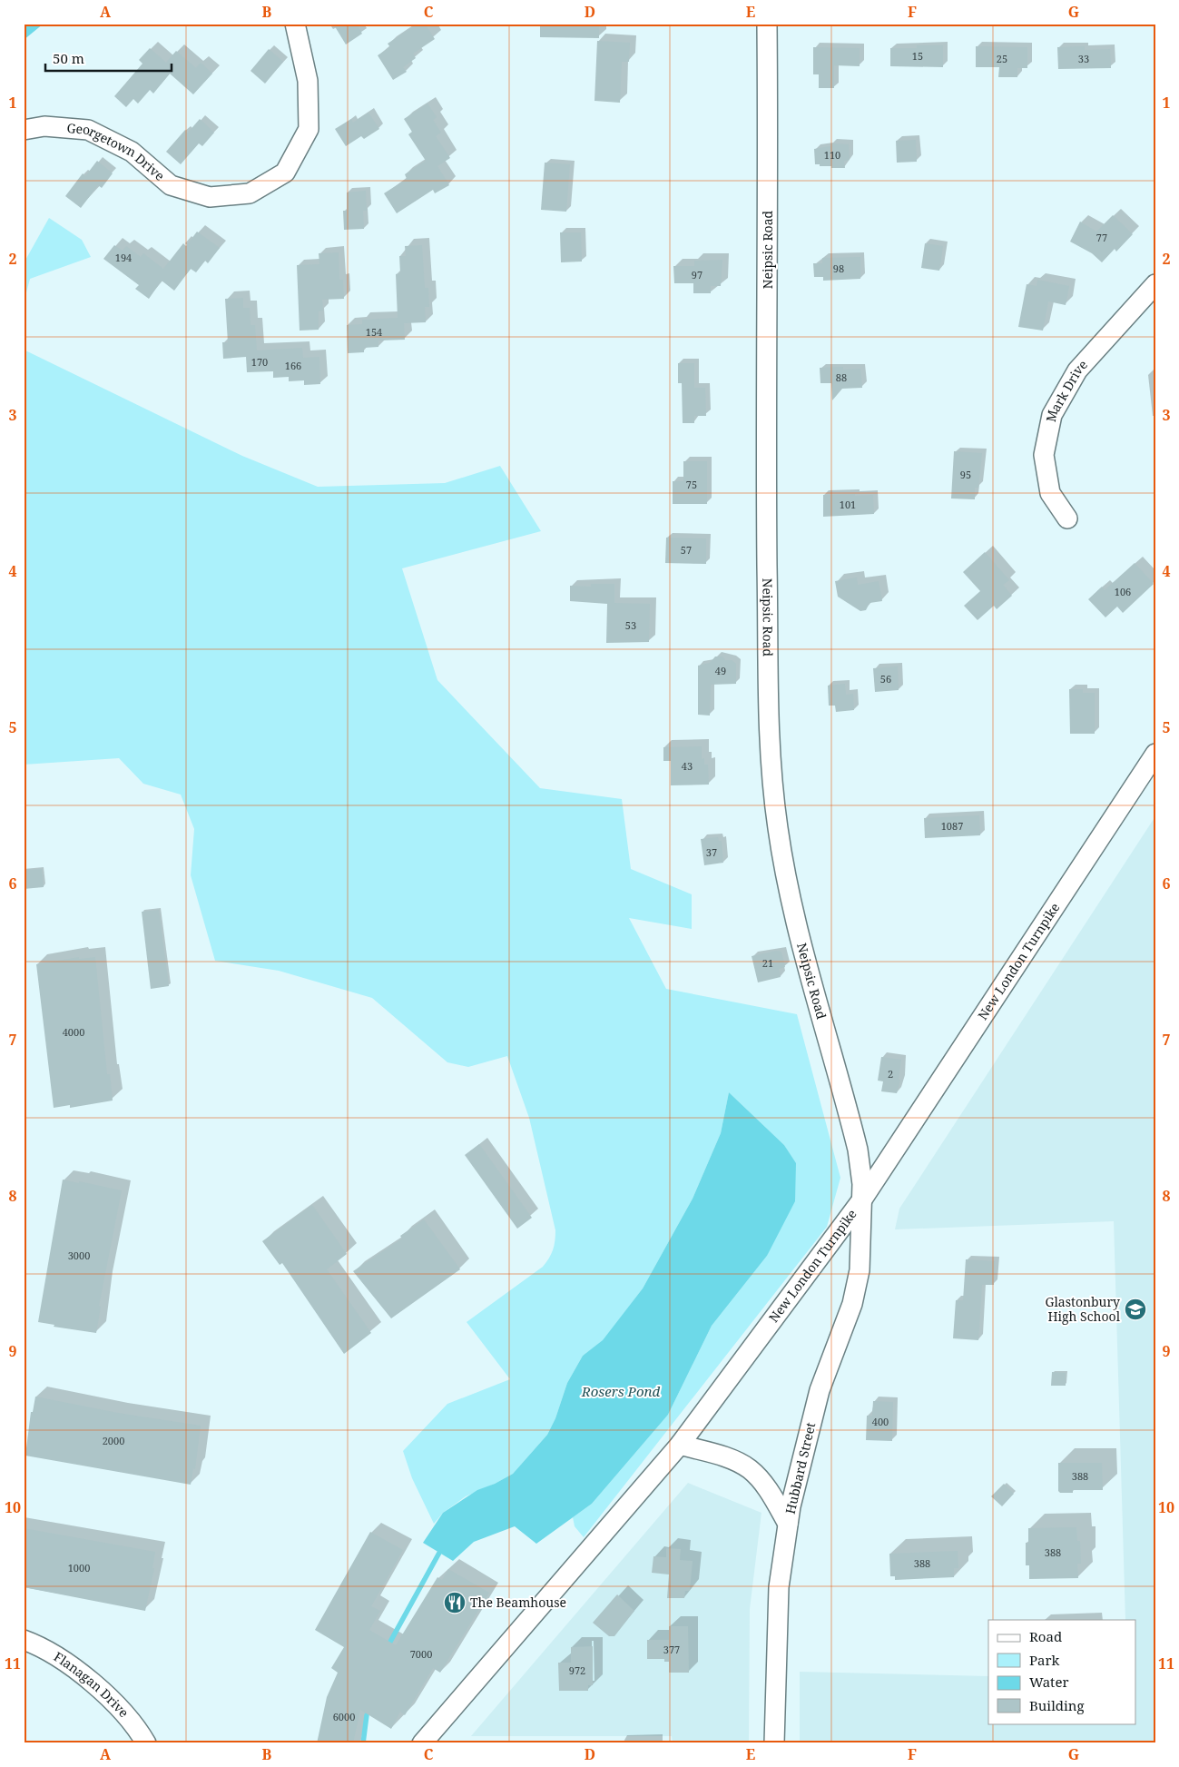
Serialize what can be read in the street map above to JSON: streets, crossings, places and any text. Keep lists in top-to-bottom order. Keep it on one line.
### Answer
{"streets":{"street":["Georgetown Drive","Neipsic Road","Mark Drive","New London Turnpike","Hubbard Street","Flanagan Drive"]},"crossings":[["Neipsic Road","New London Turnpike"],["Neipsic Road","Hubbard Street"],["New London Turnpike","Hubbard Street"]],"water":["Rosers Pond"],"places":{"school or university":["Glastonbury High School"],"restaurant":["The Beamhouse"]},"house_numbers":["15","25","33","110","77","194","98","97","154","170","166","88","95","75","101","57","106","53","49","56","43","1087","37","21","4000","2","3000","400","2000","388","388","388","1000","377","7000","972","6000"],"legend":["Road","Park","Water","Building"],"scale_bar":"50 m","grid":{"columns":["A","B","C","D","E","F","G"],"rows":["1","2","3","4","5","6","7","8","9","10","11"]}}
